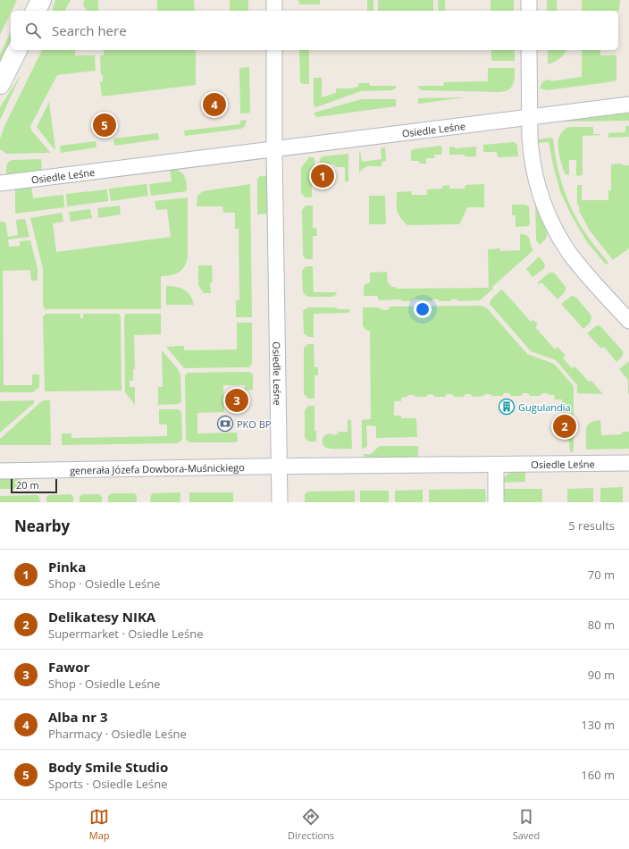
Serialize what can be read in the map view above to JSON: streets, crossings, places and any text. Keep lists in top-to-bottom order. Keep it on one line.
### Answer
{"streets":{"street":["Osiedle Leśne","generała Józefa Dowbora-Muśnickiego"]},"crossings":[["Osiedle Leśne","generała Józefa Dowbora-Muśnickiego"]],"places":{"building":["Gugulandia"],"bank":["PKO BP"]},"scale_bar":"20 m","page":{"search":"Search here","pins":["4","5","1","3","2"],"scale":"20 m","heading":["Nearby","5 results"],"list":[{"mark":"1","name":"Pinka","note":"Shop · Osiedle Leśne","value":"70 m"},{"mark":"2","name":"Delikatesy NIKA","note":"Supermarket · Osiedle Leśne","value":"80 m"},{"mark":"3","name":"Fawor","note":"Shop · Osiedle Leśne","value":"90 m"},{"mark":"4","name":"Alba nr 3","note":"Pharmacy · Osiedle Leśne","value":"130 m"},{"mark":"5","name":"Body Smile Studio","note":"Sports · Osiedle Leśne","value":"160 m"}],"nav":["Map","Directions","Saved"]}}
